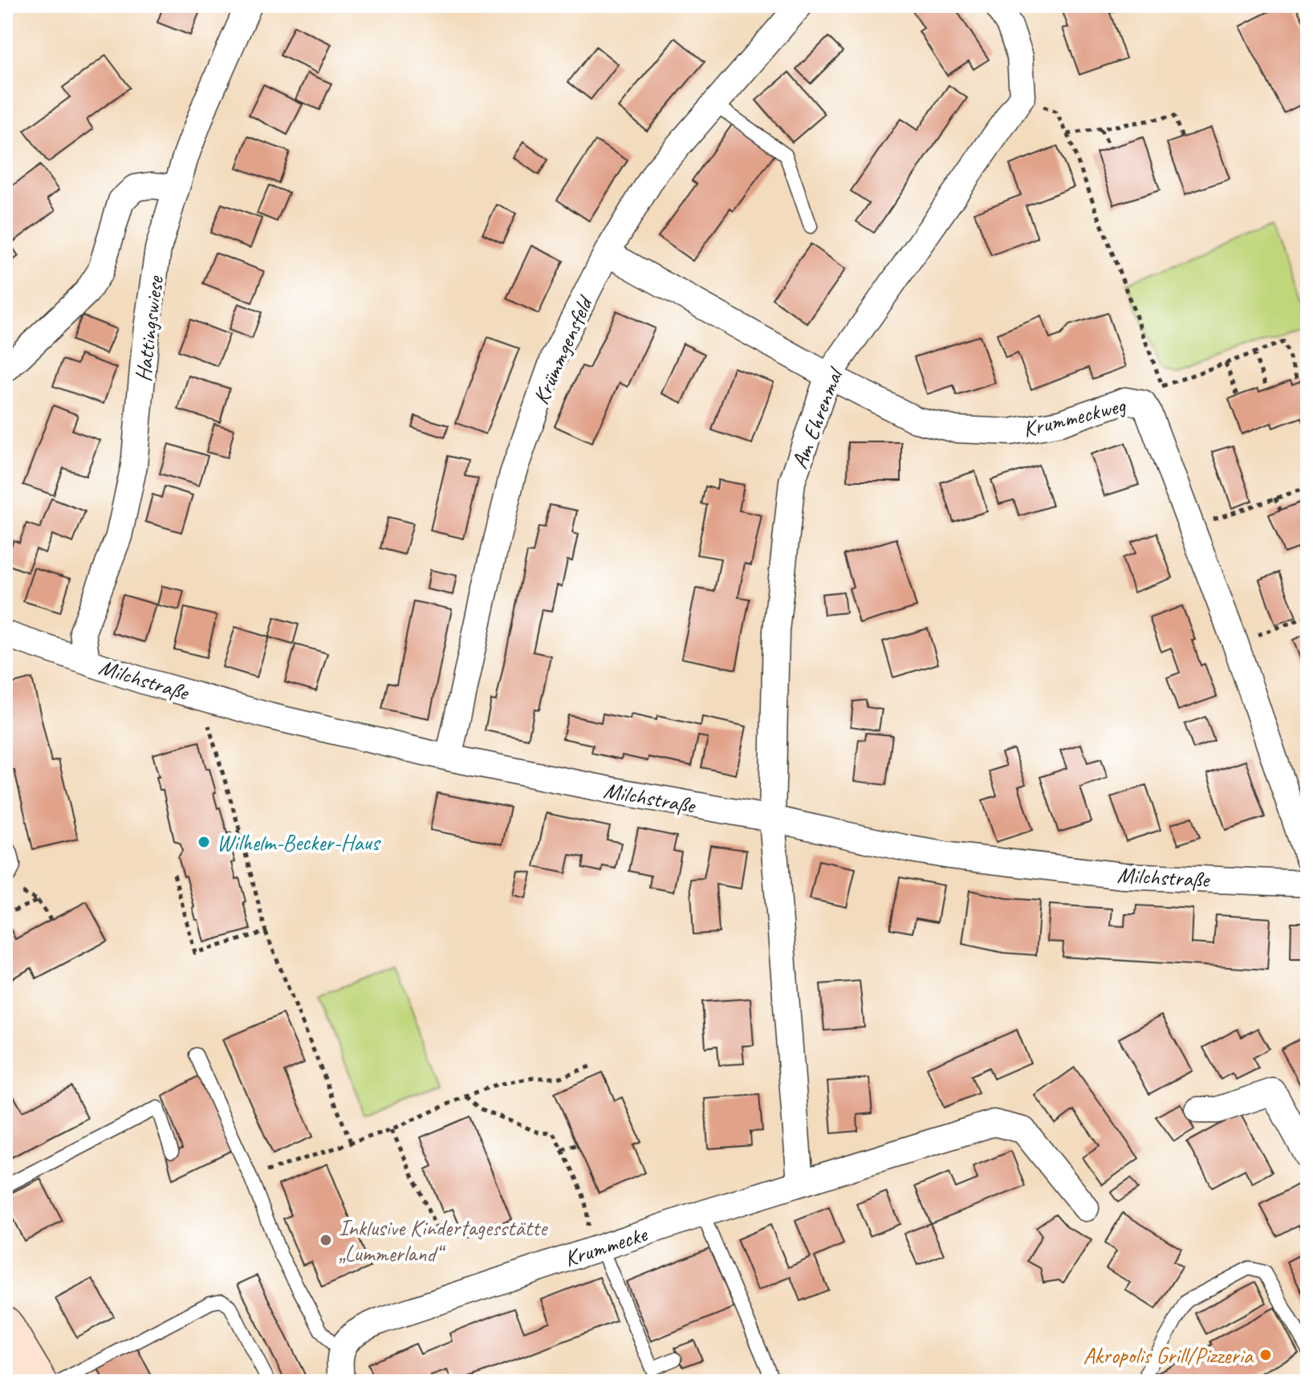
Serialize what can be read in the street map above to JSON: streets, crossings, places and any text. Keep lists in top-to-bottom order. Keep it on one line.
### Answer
{"streets":{"street":["Hattingswiese","Krümmgensfeld","Krummeckweg","Am Ehrenmal","Milchstraße","Krummecke"]},"crossings":[["Hattingswiese","Milchstraße"],["Krümmgensfeld","Krummeckweg"],["Krümmgensfeld","Milchstraße"],["Krummeckweg","Am Ehrenmal"],["Am Ehrenmal","Milchstraße"]],"places":["Wilhelm-Becker-Haus","Inklusive Kindertagesstätte „Lummerland“","Akropolis Grill/Pizzeria"]}
